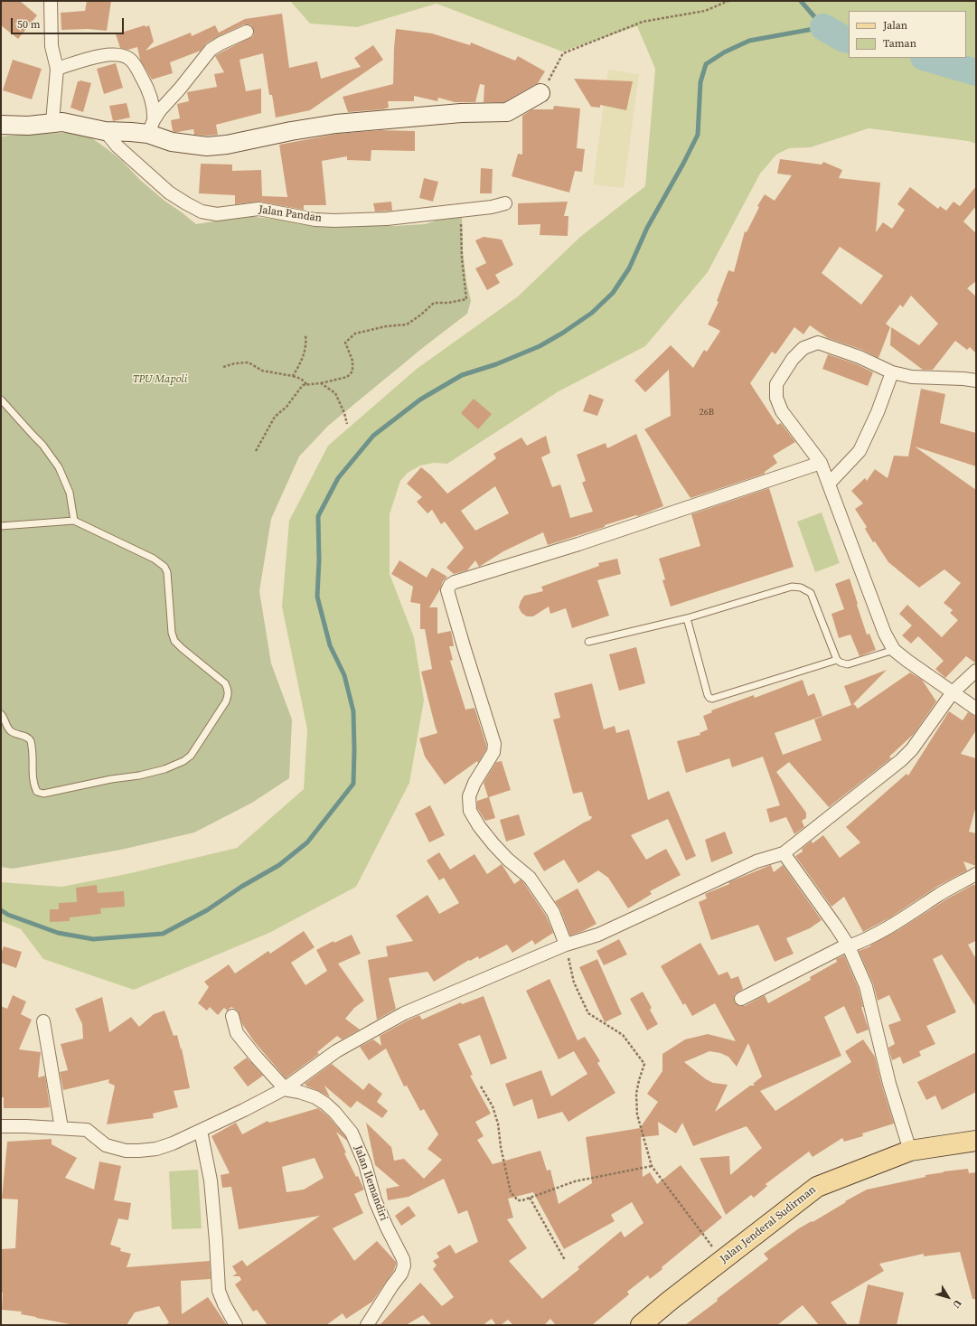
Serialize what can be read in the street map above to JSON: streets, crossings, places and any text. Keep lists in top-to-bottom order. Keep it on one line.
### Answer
{"streets":{"main road":["Jalan Jenderal Sudirman"],"street":["Jalan Pandan","Jalan Ilemandiri"]},"parks":["TPU Mapoli"],"house_numbers":["26B"],"legend":["Jalan","Taman"],"scale_bar":"50 m","north":"bottom right"}
